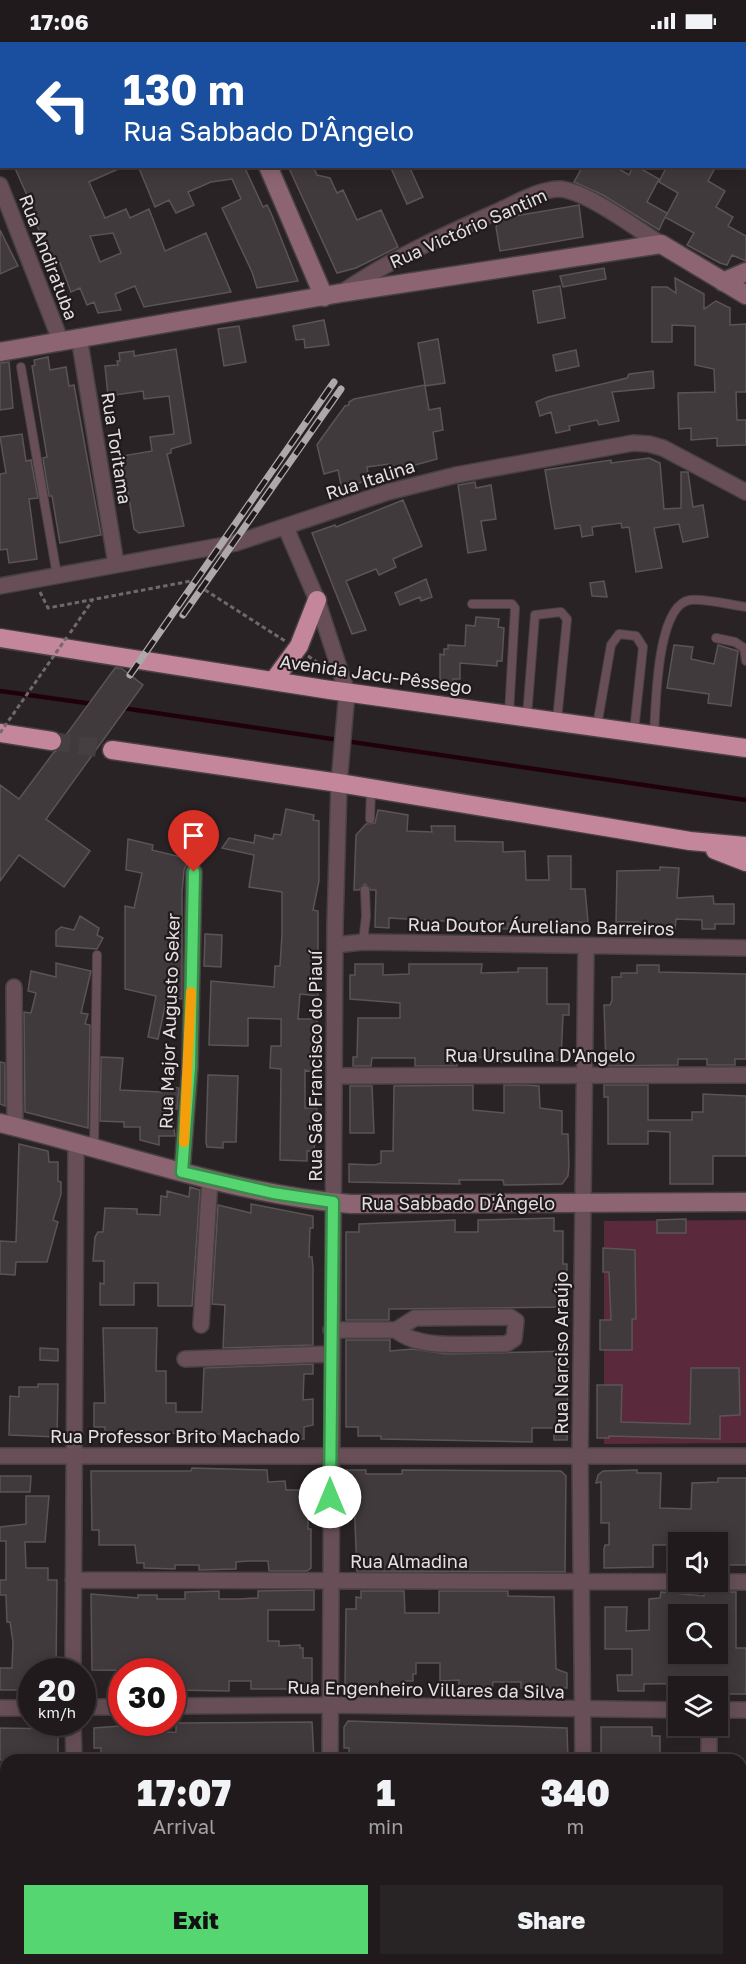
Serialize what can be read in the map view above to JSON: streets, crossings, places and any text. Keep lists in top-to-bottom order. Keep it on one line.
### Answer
{"streets":{"highway":["Avenida Jacu-Pêssego"],"street":["Rua Victório Santim","Rua Andiratuba","Rua Toritama","Rua Italina","Rua Doutor Áureliano Barreiros","Rua Major Augusto Seker","Rua Ursulina D'Angelo","Rua São Francisco do Piauí","Rua Sabbado D'Ângelo","Rua Narciso Araújo","Rua Professor Brito Machado","Rua Almadina","Rua Engenheiro Villares da Silva"]},"crossings":[["Rua Victório Santim","Rua Andiratuba"],["Rua Victório Santim","Rua Toritama"],["Rua Toritama","Rua Italina"],["Rua Italina","Rua São Francisco do Piauí"],["Avenida Jacu-Pêssego","Rua São Francisco do Piauí"],["Rua Doutor Áureliano Barreiros","Rua São Francisco do Piauí"],["Rua Doutor Áureliano Barreiros","Rua Narciso Araújo"],["Rua Major Augusto Seker","Rua Sabbado D'Ângelo"],["Rua Ursulina D'Angelo","Rua São Francisco do Piauí"],["Rua Ursulina D'Angelo","Rua Narciso Araújo"],["Rua São Francisco do Piauí","Rua Sabbado D'Ângelo"],["Rua São Francisco do Piauí","Rua Professor Brito Machado"],["Rua São Francisco do Piauí","Rua Almadina"],["Rua São Francisco do Piauí","Rua Engenheiro Villares da Silva"],["Rua Sabbado D'Ângelo","Rua Narciso Araújo"],["Rua Narciso Araújo","Rua Professor Brito Machado"],["Rua Narciso Araújo","Rua Almadina"],["Rua Narciso Araújo","Rua Engenheiro Villares da Silva"]],"page":{"status":"17:06","turn":["130 m","Rua Sabbado D'Ângelo"],"speed":"20 km/h","limit":"30","eta":["17:07","Arrival","1","min","340","m"],"buttons":["Exit","Share"]}}
